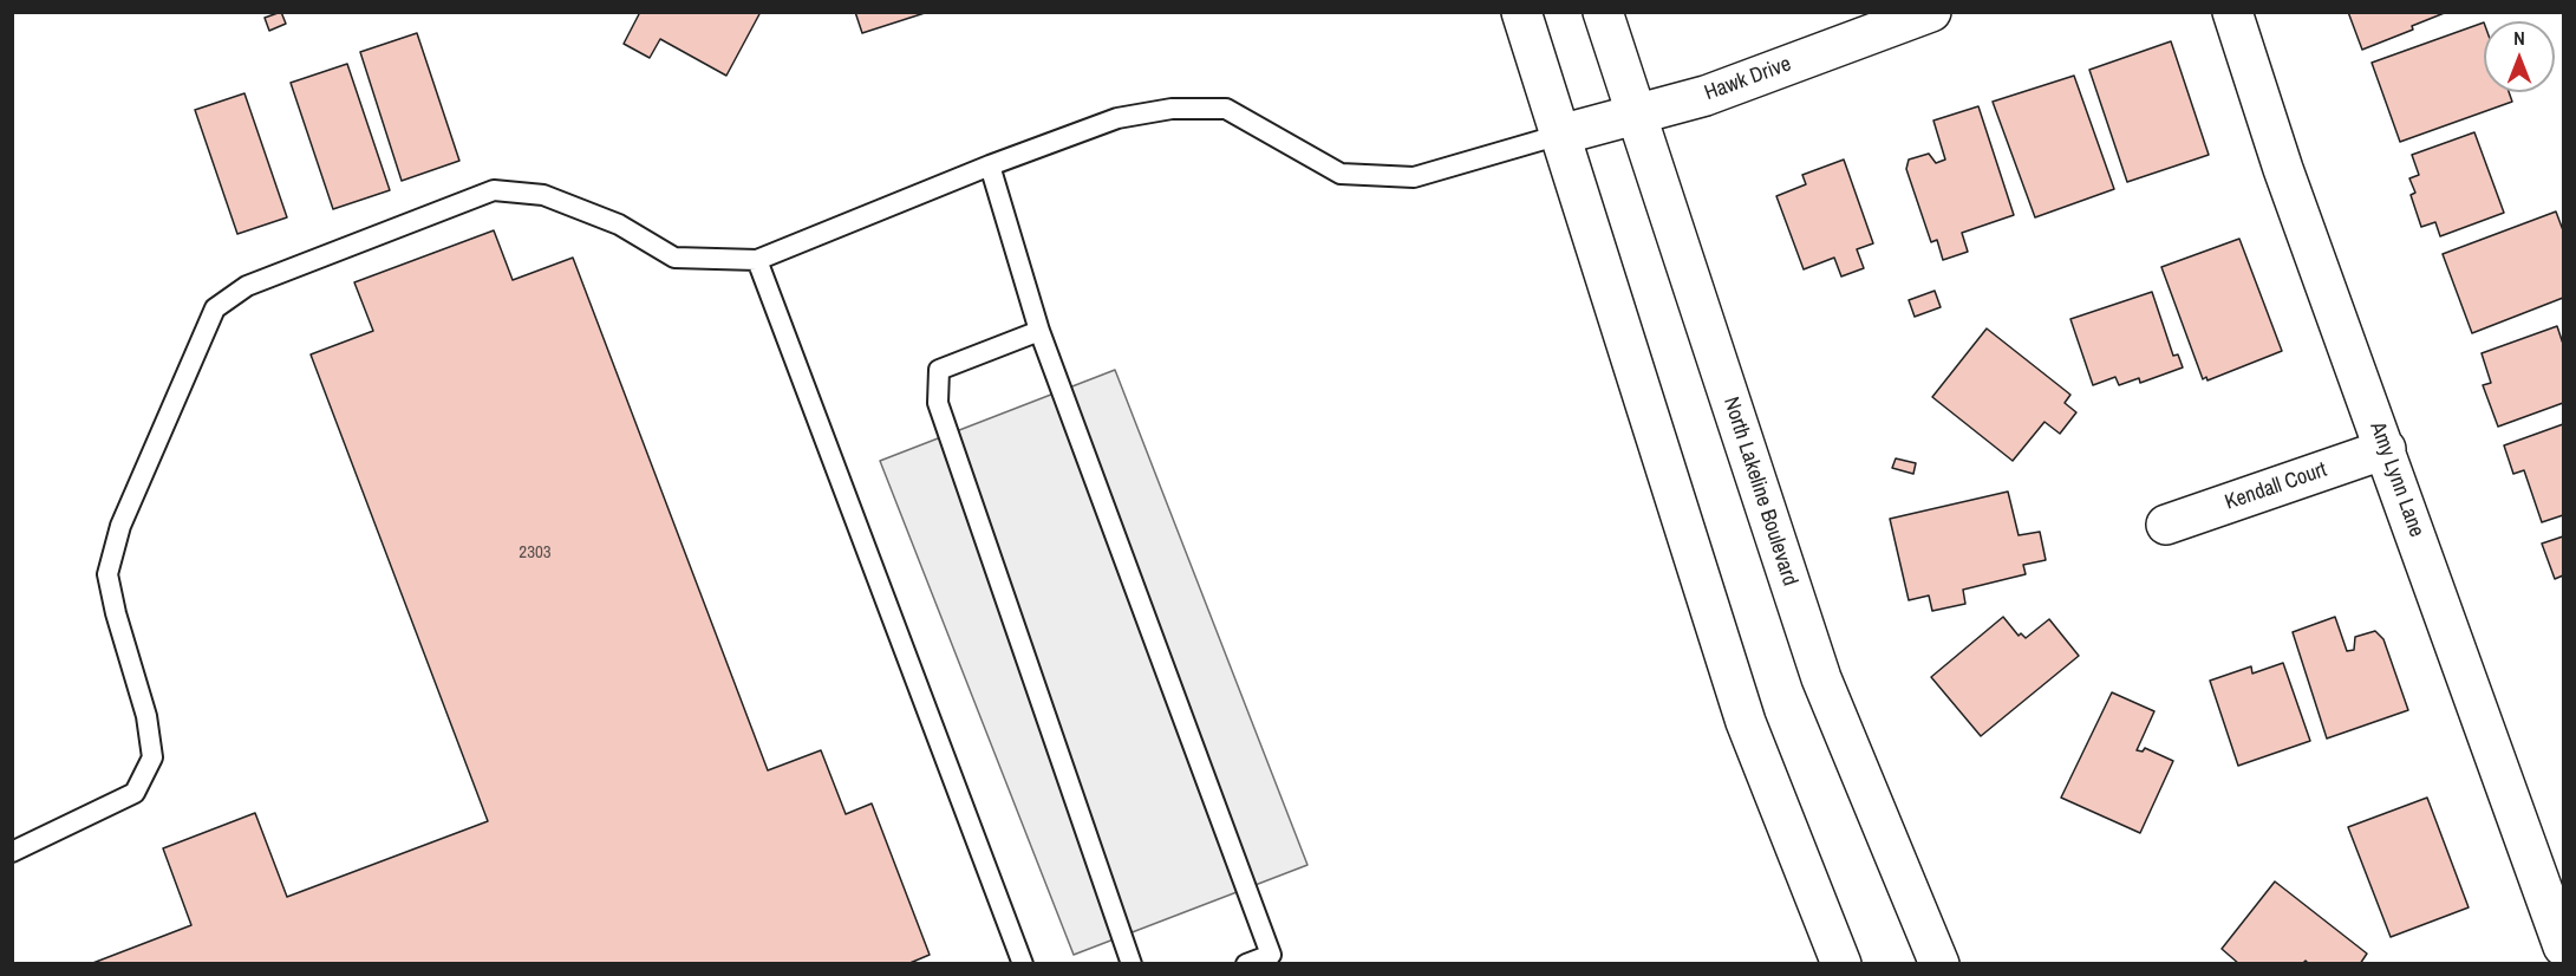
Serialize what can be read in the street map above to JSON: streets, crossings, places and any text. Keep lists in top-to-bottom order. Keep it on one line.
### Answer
{"streets":{"main road":["Hawk Drive","Amy Lynn Lane","Kendall Court","North Lakeline Boulevard"]},"crossings":[["Hawk Drive","North Lakeline Boulevard"],["Amy Lynn Lane","Kendall Court"]],"house_numbers":["2303"],"north":"top"}
